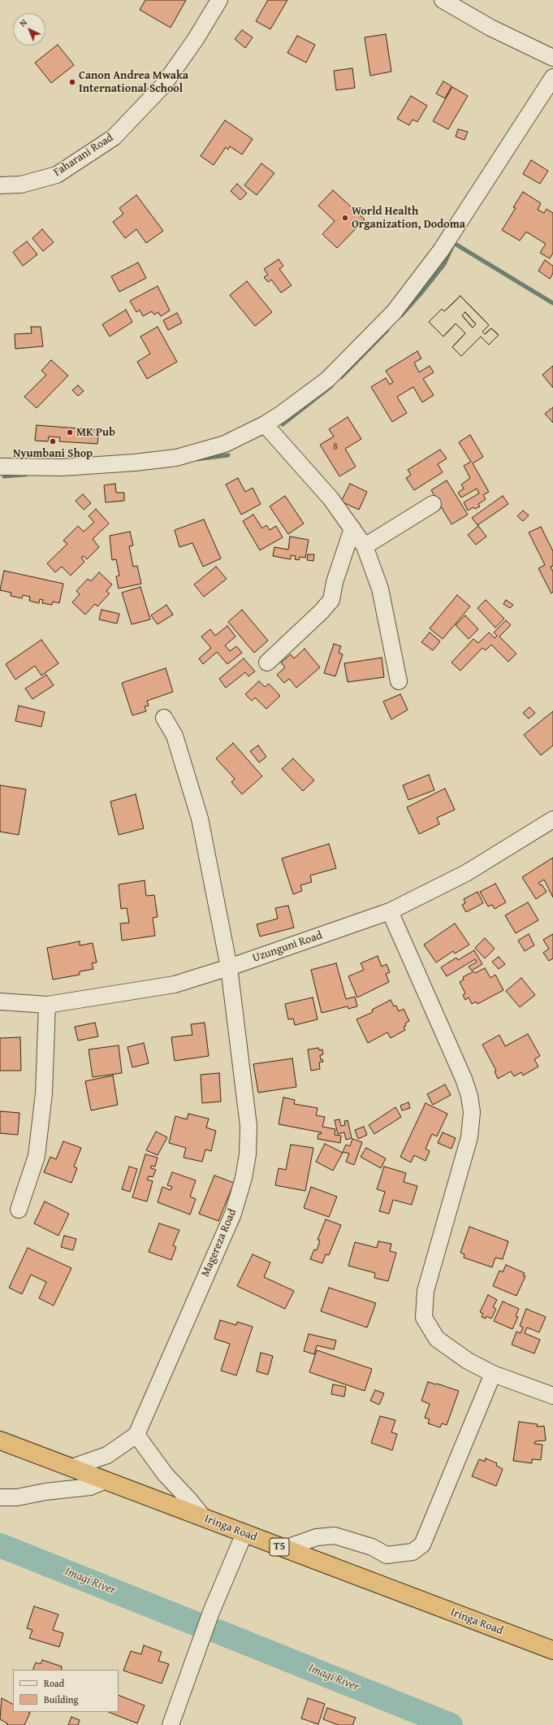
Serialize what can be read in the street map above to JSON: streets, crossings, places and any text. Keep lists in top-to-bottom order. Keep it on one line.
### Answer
{"streets":{"highway":["Iringa Road","T5"],"street":["Faharani Road","Uzunguni Road","Magereza Road"]},"crossings":[["Uzunguni Road","Magereza Road"]],"water":["Imagi River"],"places":["Canon Andrea Mwaka International School","World Health Organization, Dodoma","MK Pub","Nyumbani Shop"],"house_numbers":["8"],"legend":["Road","Building"],"north":"top left"}
